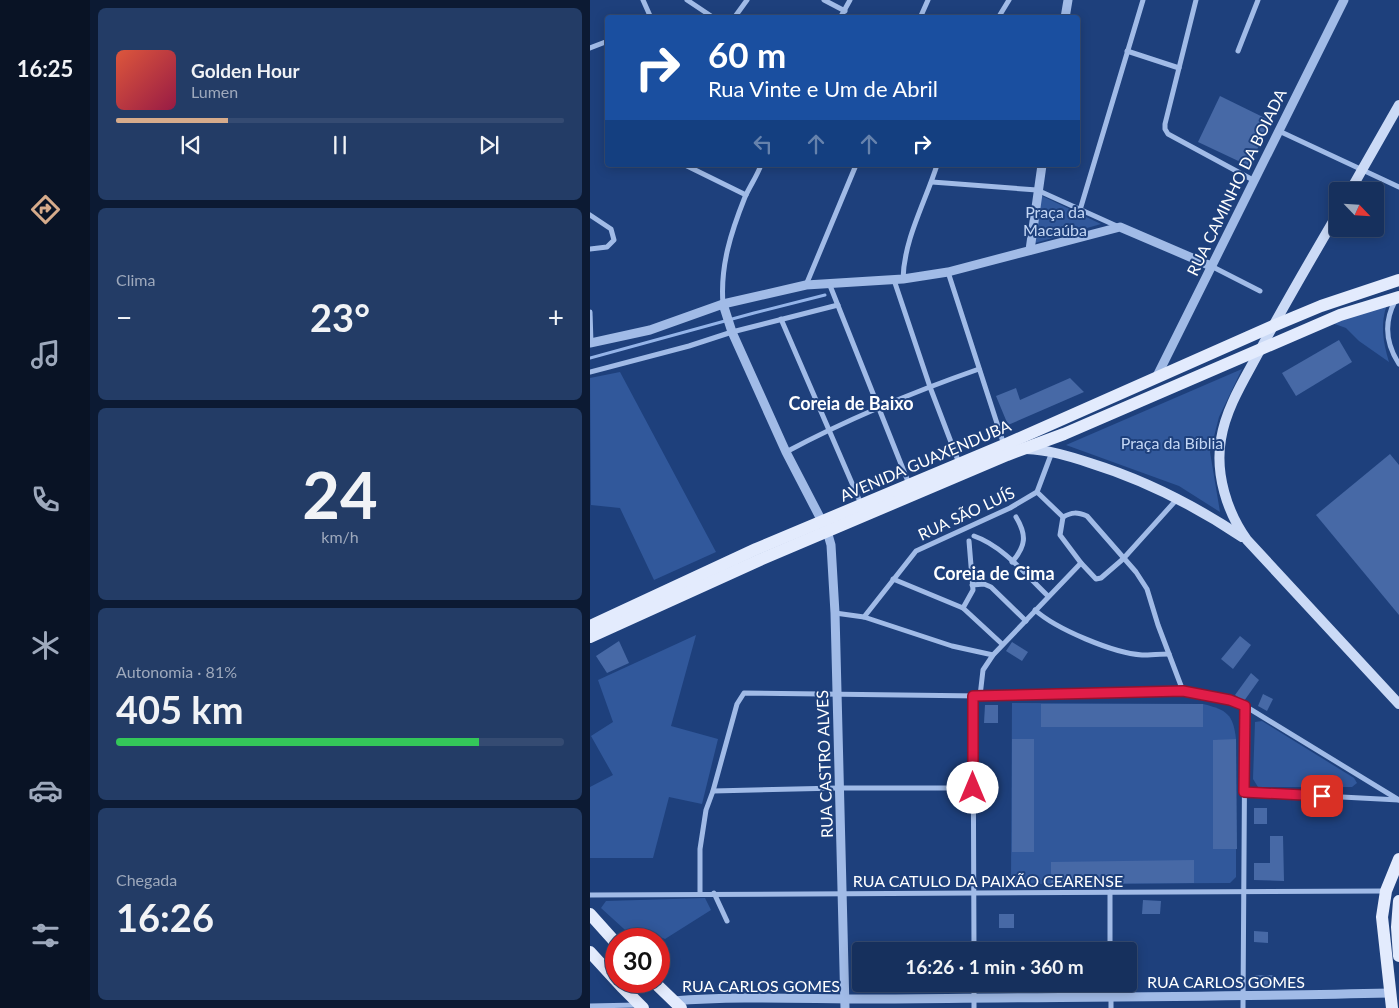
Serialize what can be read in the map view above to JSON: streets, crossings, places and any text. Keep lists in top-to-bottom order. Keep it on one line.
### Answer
{"streets":{"main road":["AVENIDA GUAXENDUBA"],"street":["RUA CAMINHO DA BOIADA","RUA SÃO LUÍS","RUA CASTRO ALVES","RUA CATULO DA PAIXÃO CEARENSE","RUA CARLOS GOMES"]},"crossings":[["RUA CAMINHO DA BOIADA","AVENIDA GUAXENDUBA"],["AVENIDA GUAXENDUBA","RUA CASTRO ALVES"],["RUA CASTRO ALVES","RUA CATULO DA PAIXÃO CEARENSE"],["RUA CASTRO ALVES","RUA CARLOS GOMES"]],"districts":["Coreia de Baixo","Coreia de Cima"],"parks":["Praça da Macaúba","Praça da Bíblia"],"north":"bottom right","page":{"tabs":"16:25","turn":["60 m","Rua Vinte e Um de Abril"],"song":["Golden Hour","Lumen"],"tile":["Clima",["24","km/h"],["Autonomia · 81%","405 km"],["Chegada","16:26"]],"heat":["−","23°","+"],"limit":"30","trip":"16:26 · 1 min · 360 m"}}
